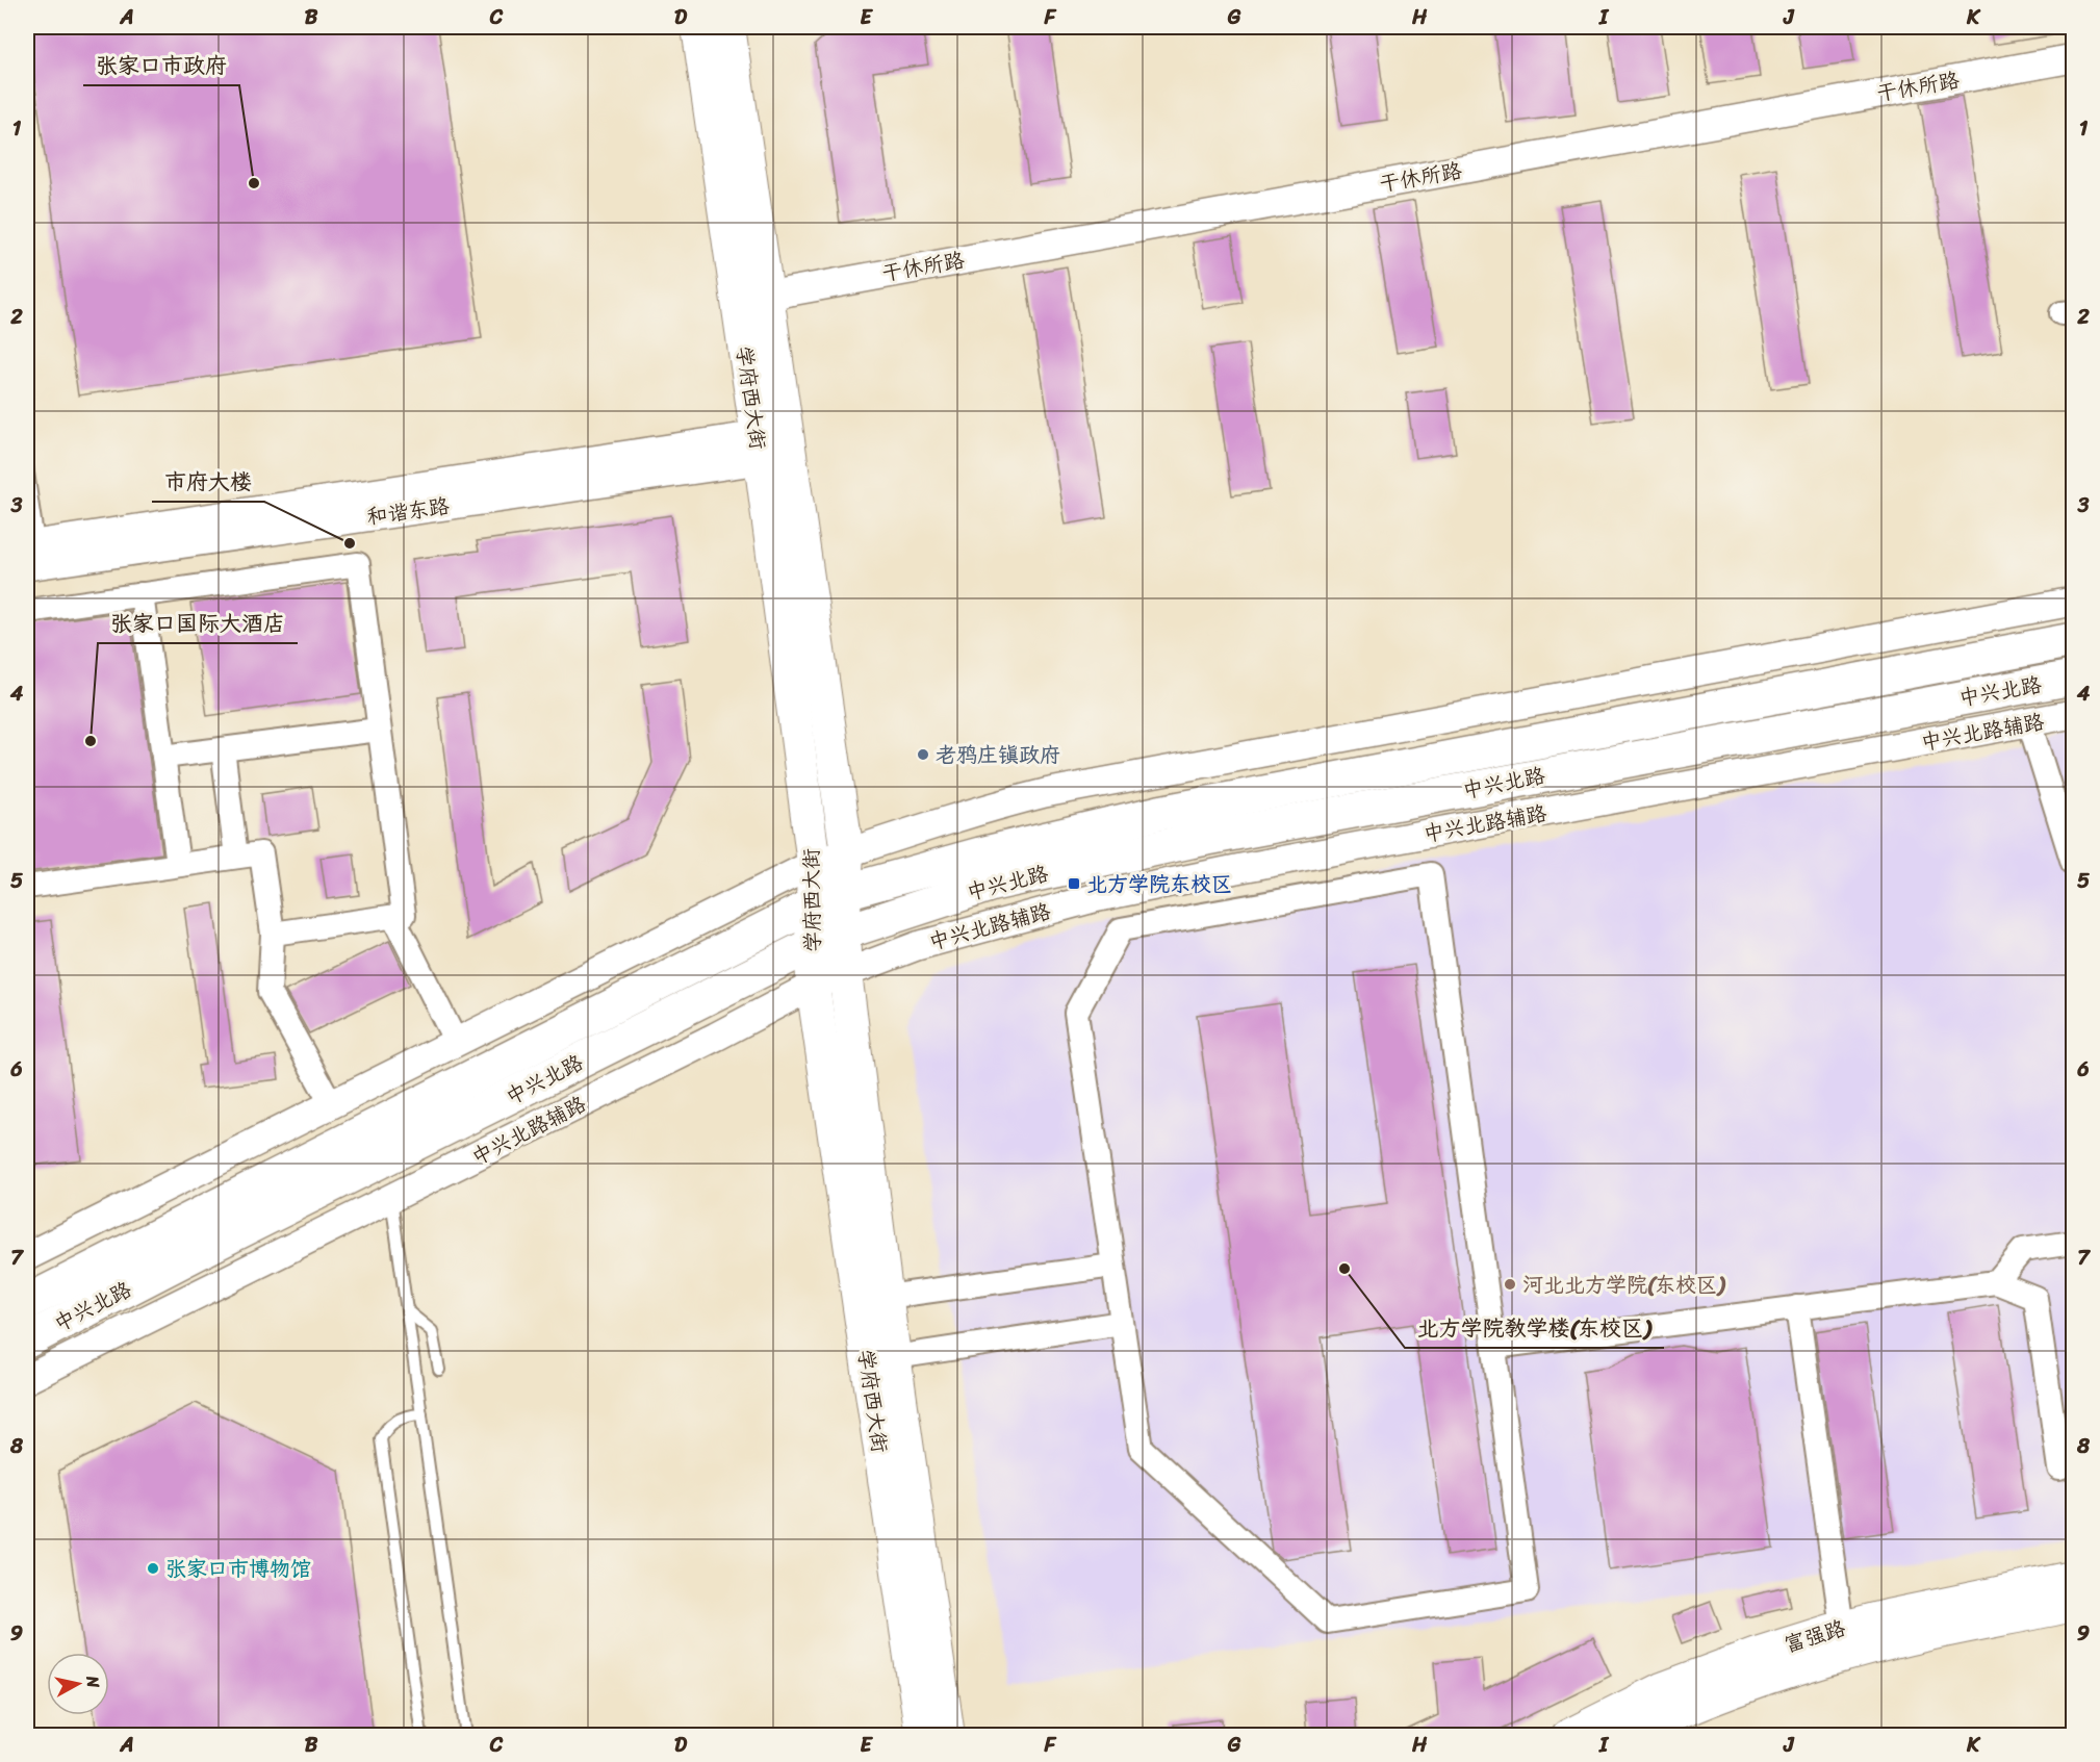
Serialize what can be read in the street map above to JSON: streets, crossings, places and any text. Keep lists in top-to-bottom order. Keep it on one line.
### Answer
{"streets":{"main road":["学府西大街","中兴北路","富强路"],"street":["干休所路","和谐东路","中兴北路辅路"]},"crossings":[["干休所路","学府西大街"],["学府西大街","和谐东路"],["学府西大街","中兴北路"],["学府西大街","中兴北路辅路"]],"places":{"other":["张家口市政府","市府大楼","张家口国际大酒店","老鸦庄镇政府","北方学院教学楼(东校区)","河北北方学院(东校区)","张家口市博物馆"],"transit":["北方学院东校区"]},"north":"right","grid":{"columns":["A","B","C","D","E","F","G","H","I","J","K"],"rows":["1","2","3","4","5","6","7","8","9"]}}
